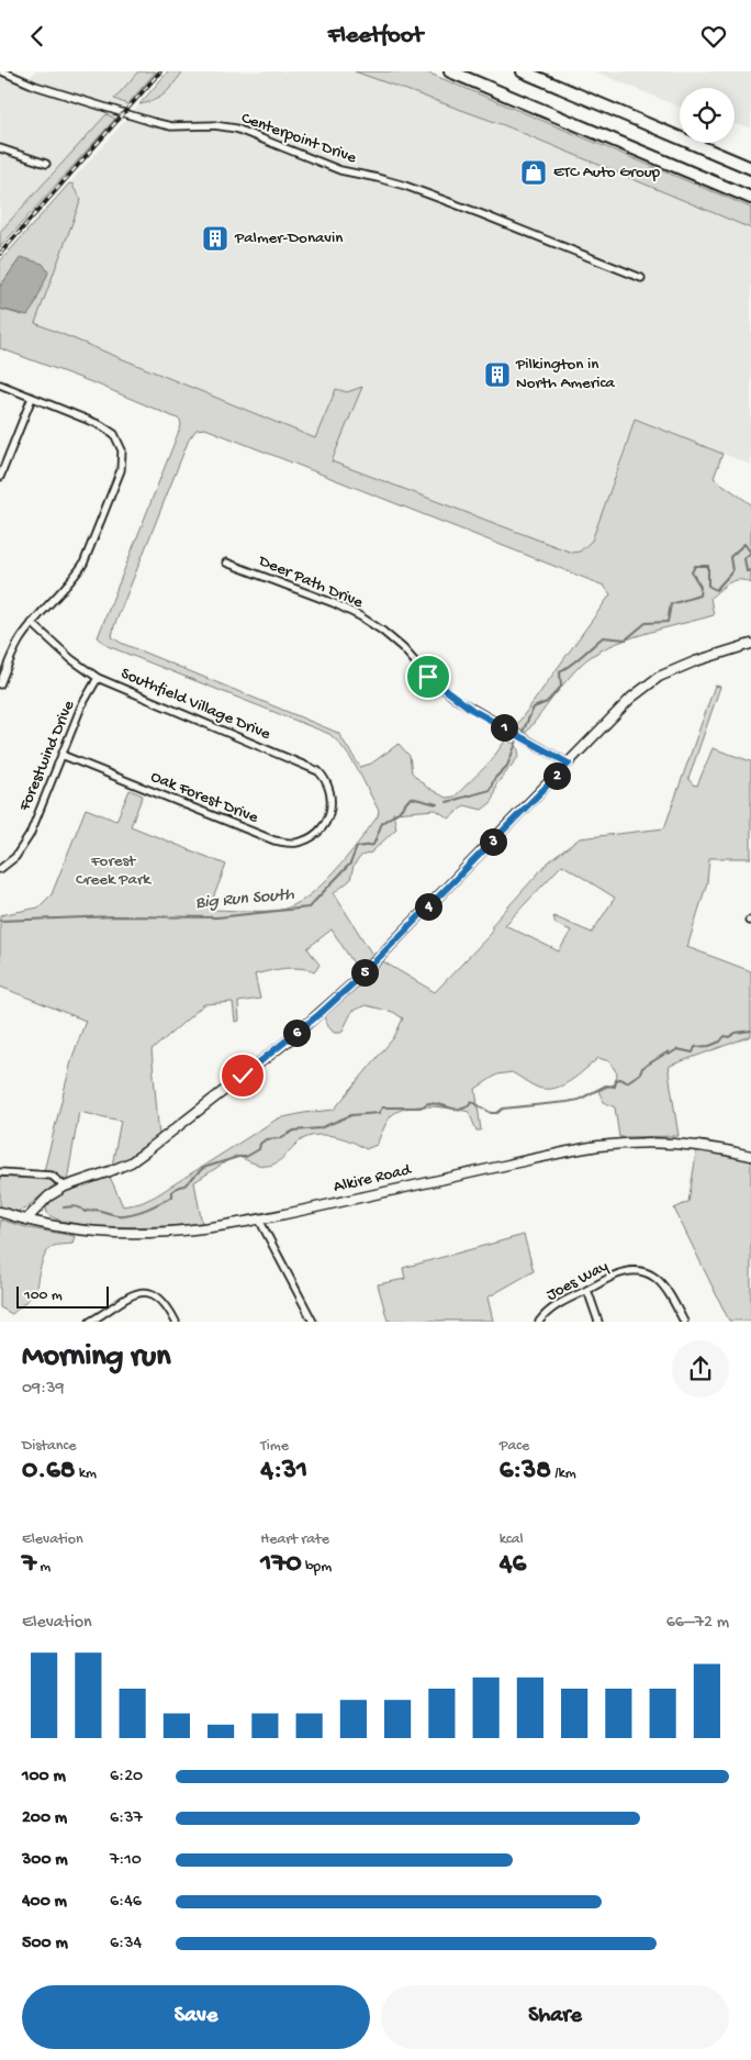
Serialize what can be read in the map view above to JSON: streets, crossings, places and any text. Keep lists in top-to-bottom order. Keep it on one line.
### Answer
{"streets":{"street":["Centerpoint Drive","Deer Path Drive","Southfield Village Drive","Forestwind Drive","Oak Forest Drive","Alkire Road","Joes Way"]},"crossings":[["Southfield Village Drive","Forestwind Drive"],["Southfield Village Drive","Oak Forest Drive"],["Forestwind Drive","Oak Forest Drive"]],"water":["Big Run South"],"parks":["Forest Creek Park"],"places":{"shop":["ETC Auto Group"],"building":["Palmer-Donavin","Pilkington in North America"]},"scale_bar":"100 m","page":{"header":"Fleetfoot","pins":["1","2","3","4","5","6"],"scale":"100 m","heading":["Morning run","09:39"],"stats":[["Distance","0.68 km"],["Time","4:31"],["Pace","6:38 /km"],["Elevation","7 m"],["Heart rate","170 bpm"],["kcal","46"]],"chart":["Elevation","66–72 m"],"list":[{"name":"100 m","note":"6:20"},{"name":"200 m","note":"6:37"},{"name":"300 m","note":"7:10"},{"name":"400 m","note":"6:46"},{"name":"500 m","note":"6:34"}],"buttons":["Save","Share"]}}
